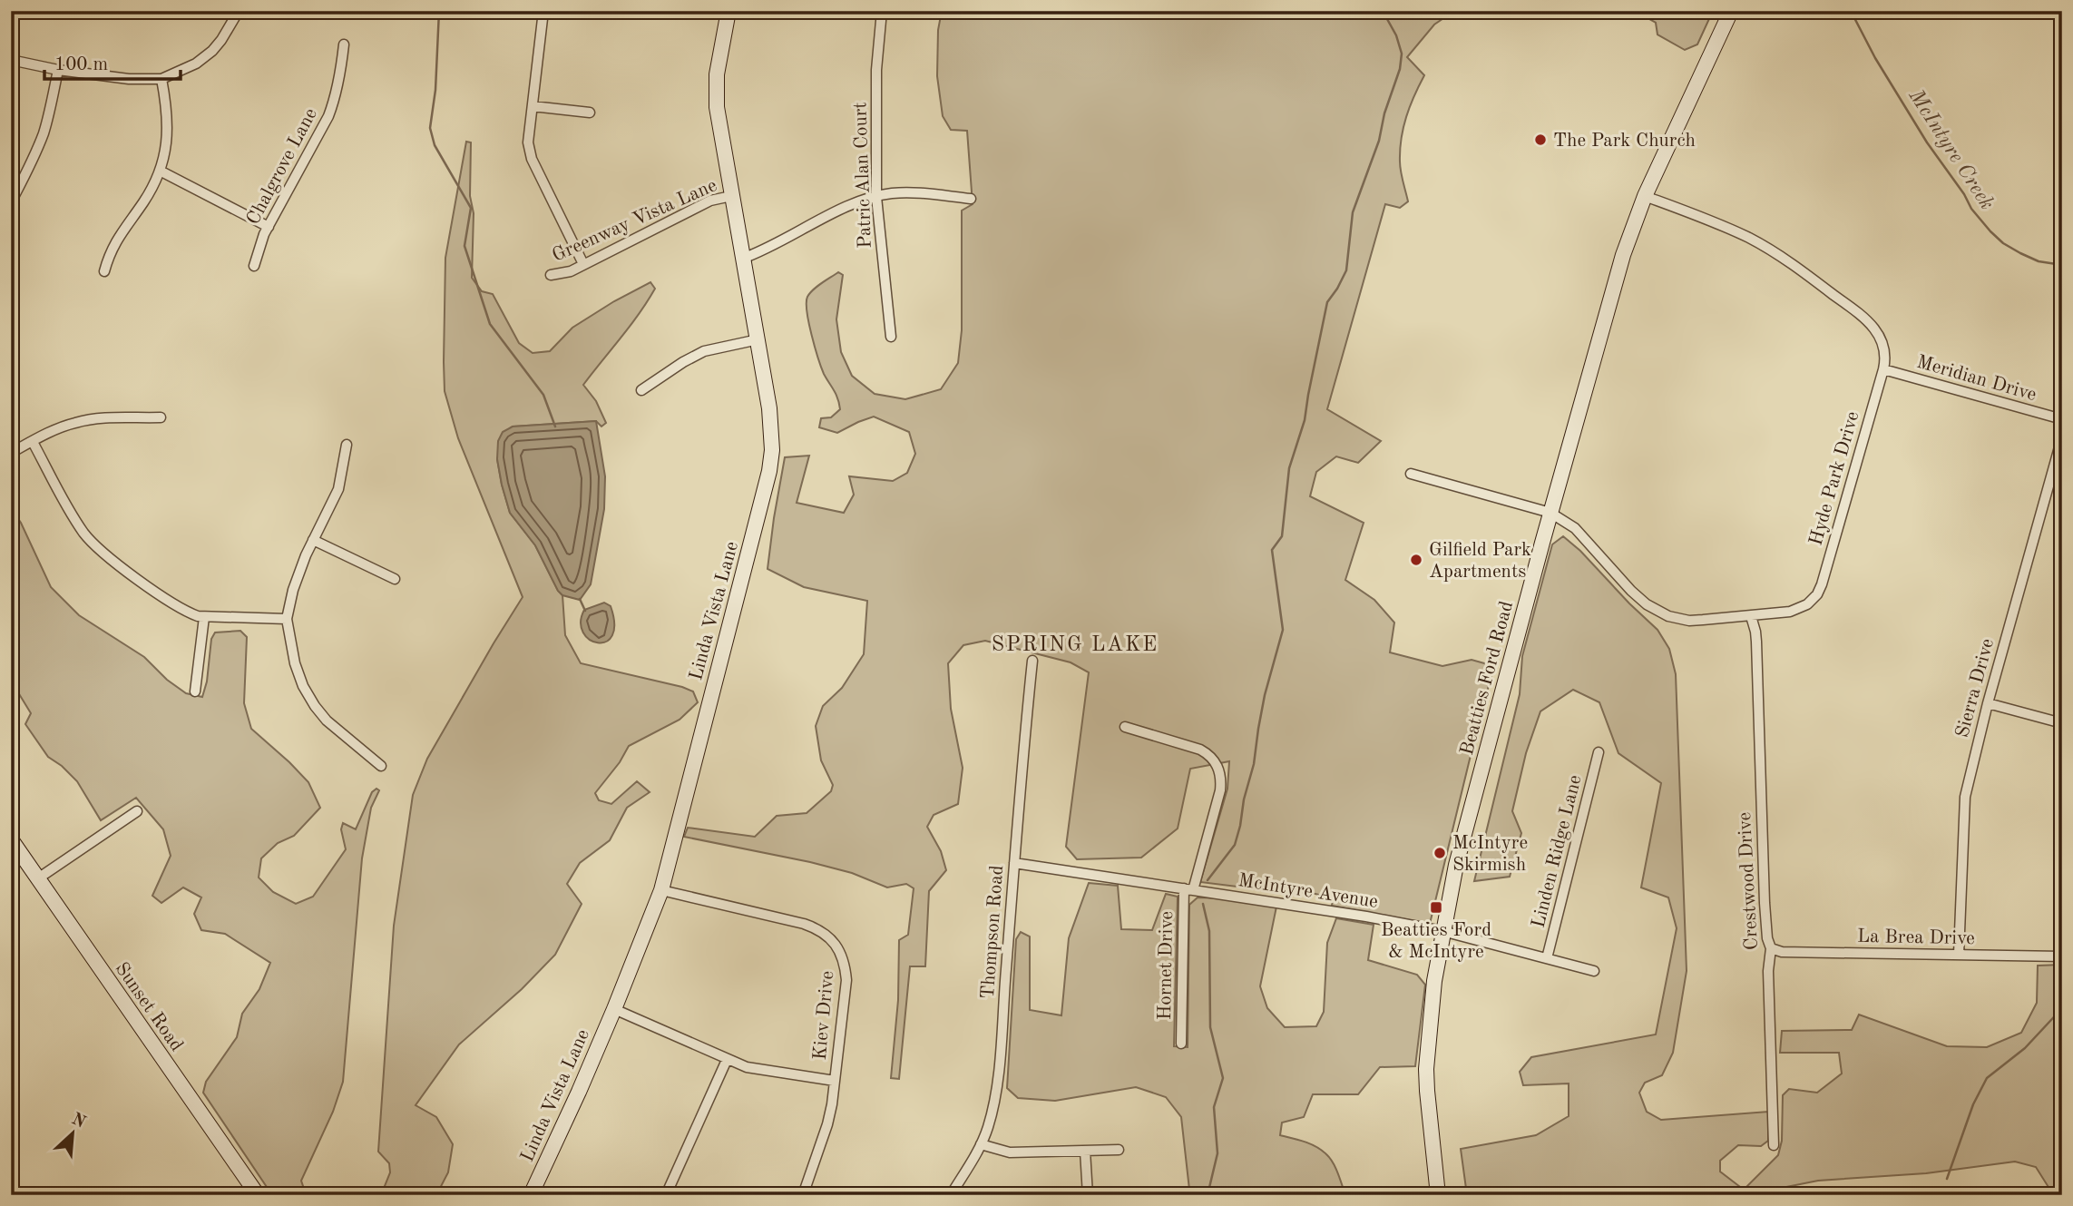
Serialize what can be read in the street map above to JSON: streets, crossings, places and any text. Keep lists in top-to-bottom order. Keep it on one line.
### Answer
{"streets":{"main road":["Linda Vista Lane","Beatties Ford Road","Sunset Road"],"street":["Chalgrove Lane","Patric Alan Court","Greenway Vista Lane","Meridian Drive","Hyde Park Drive","Sierra Drive","Linden Ridge Lane","Crestwood Drive","McIntyre Avenue","Thompson Road","La Brea Drive","Hornet Drive","Kiev Drive"]},"crossings":[["Greenway Vista Lane","Linda Vista Lane"],["Meridian Drive","Hyde Park Drive"],["Hyde Park Drive","Beatties Ford Road"],["Hyde Park Drive","Crestwood Drive"],["Linda Vista Lane","Kiev Drive"],["Beatties Ford Road","McIntyre Avenue"],["Sierra Drive","La Brea Drive"],["Linden Ridge Lane","McIntyre Avenue"],["Crestwood Drive","La Brea Drive"],["McIntyre Avenue","Thompson Road"],["McIntyre Avenue","Hornet Drive"]],"districts":["SPRING LAKE"],"water":["McIntyre Creek"],"places":{"other":["The Park Church","Gilfield Park Apartments","McIntyre Skirmish"],"transit":["Beatties Ford & McIntyre"]},"scale_bar":"100 m","north":"top right"}
